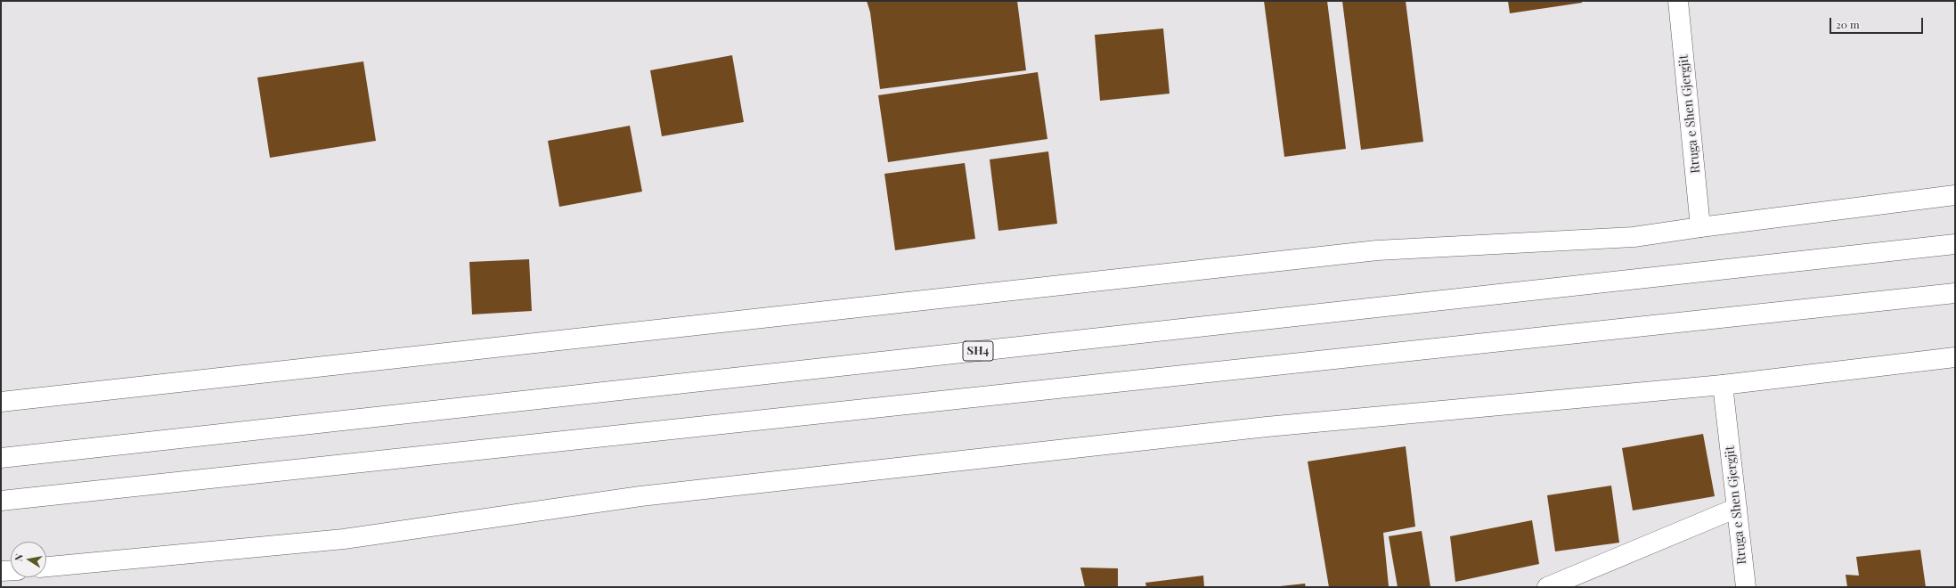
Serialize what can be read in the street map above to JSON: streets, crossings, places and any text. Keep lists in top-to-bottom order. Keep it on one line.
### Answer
{"streets":{"main road":["Rruga e Shen Gjergjit","SH4"]},"scale_bar":"20 m","north":"left"}
